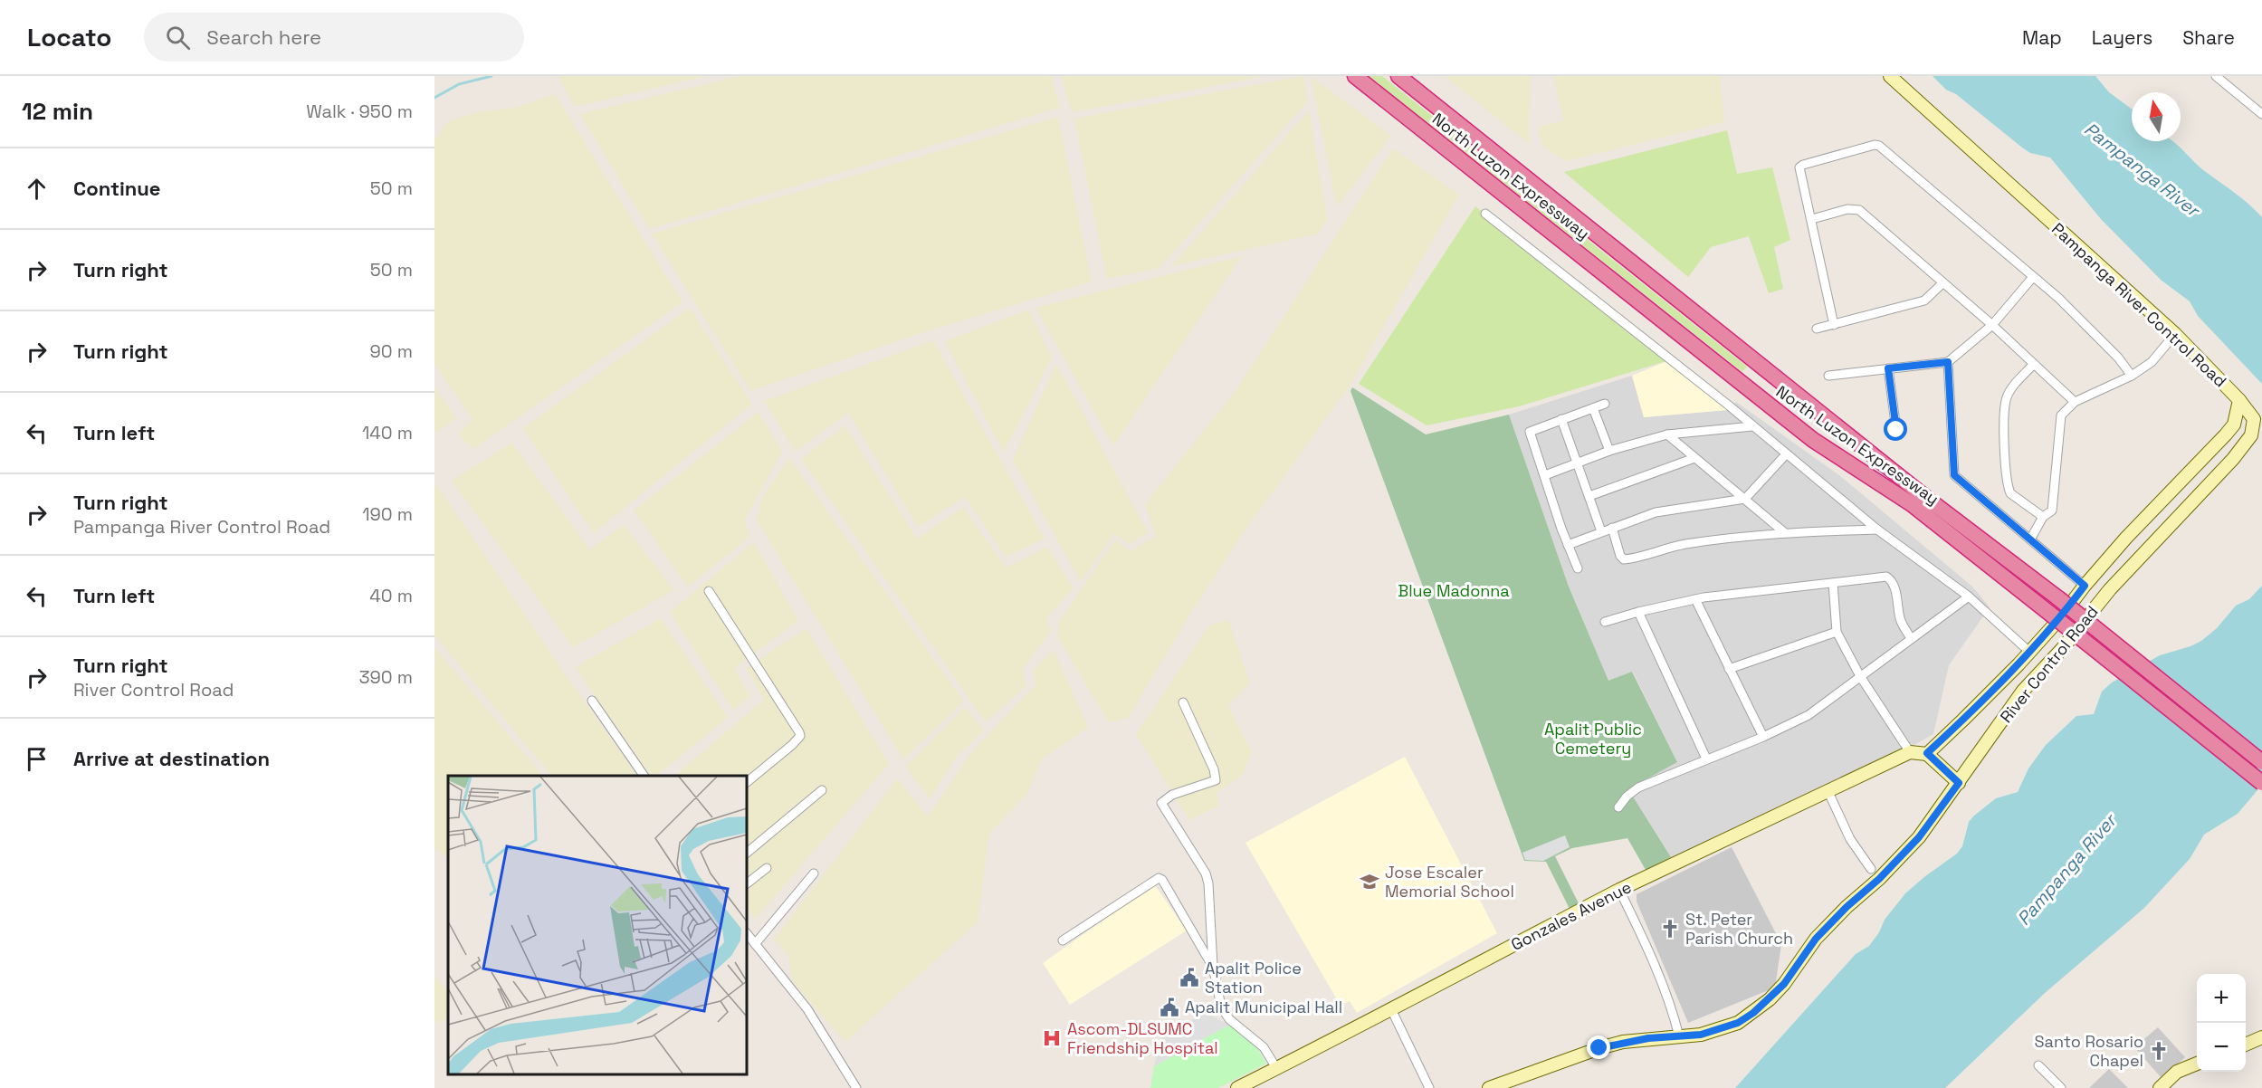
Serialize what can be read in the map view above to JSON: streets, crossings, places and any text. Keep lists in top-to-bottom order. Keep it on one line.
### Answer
{"streets":{"highway":["North Luzon Expressway"],"main road":["Pampanga River Control Road","River Control Road","Gonzales Avenue"]},"crossings":[["Pampanga River Control Road","River Control Road"]],"water":["Pampanga River"],"parks":["Blue Madonna","Apalit Public Cemetery"],"places":{"school or university":["Jose Escaler Memorial School"],"church":["St. Peter Parish Church","Santo Rosario Chapel"],"public building":["Apalit Police Station","Apalit Municipal Hall"],"hospital":["Ascom-DLSUMC Friendship Hospital"]},"north":"top","page":{"header":"Locato","search":"Search here","nav":["Map","Layers","Share"],"heading":["12 min","Walk · 950 m"],"list":[["Continue","50 m"],["Turn right","50 m"],["Turn right","90 m"],["Turn left","140 m"],["Turn right","Pampanga River Control Road","190 m"],["Turn left","40 m"],["Turn right","River Control Road","390 m"],"Arrive at destination"],"map_buttons":["+","−"]}}
